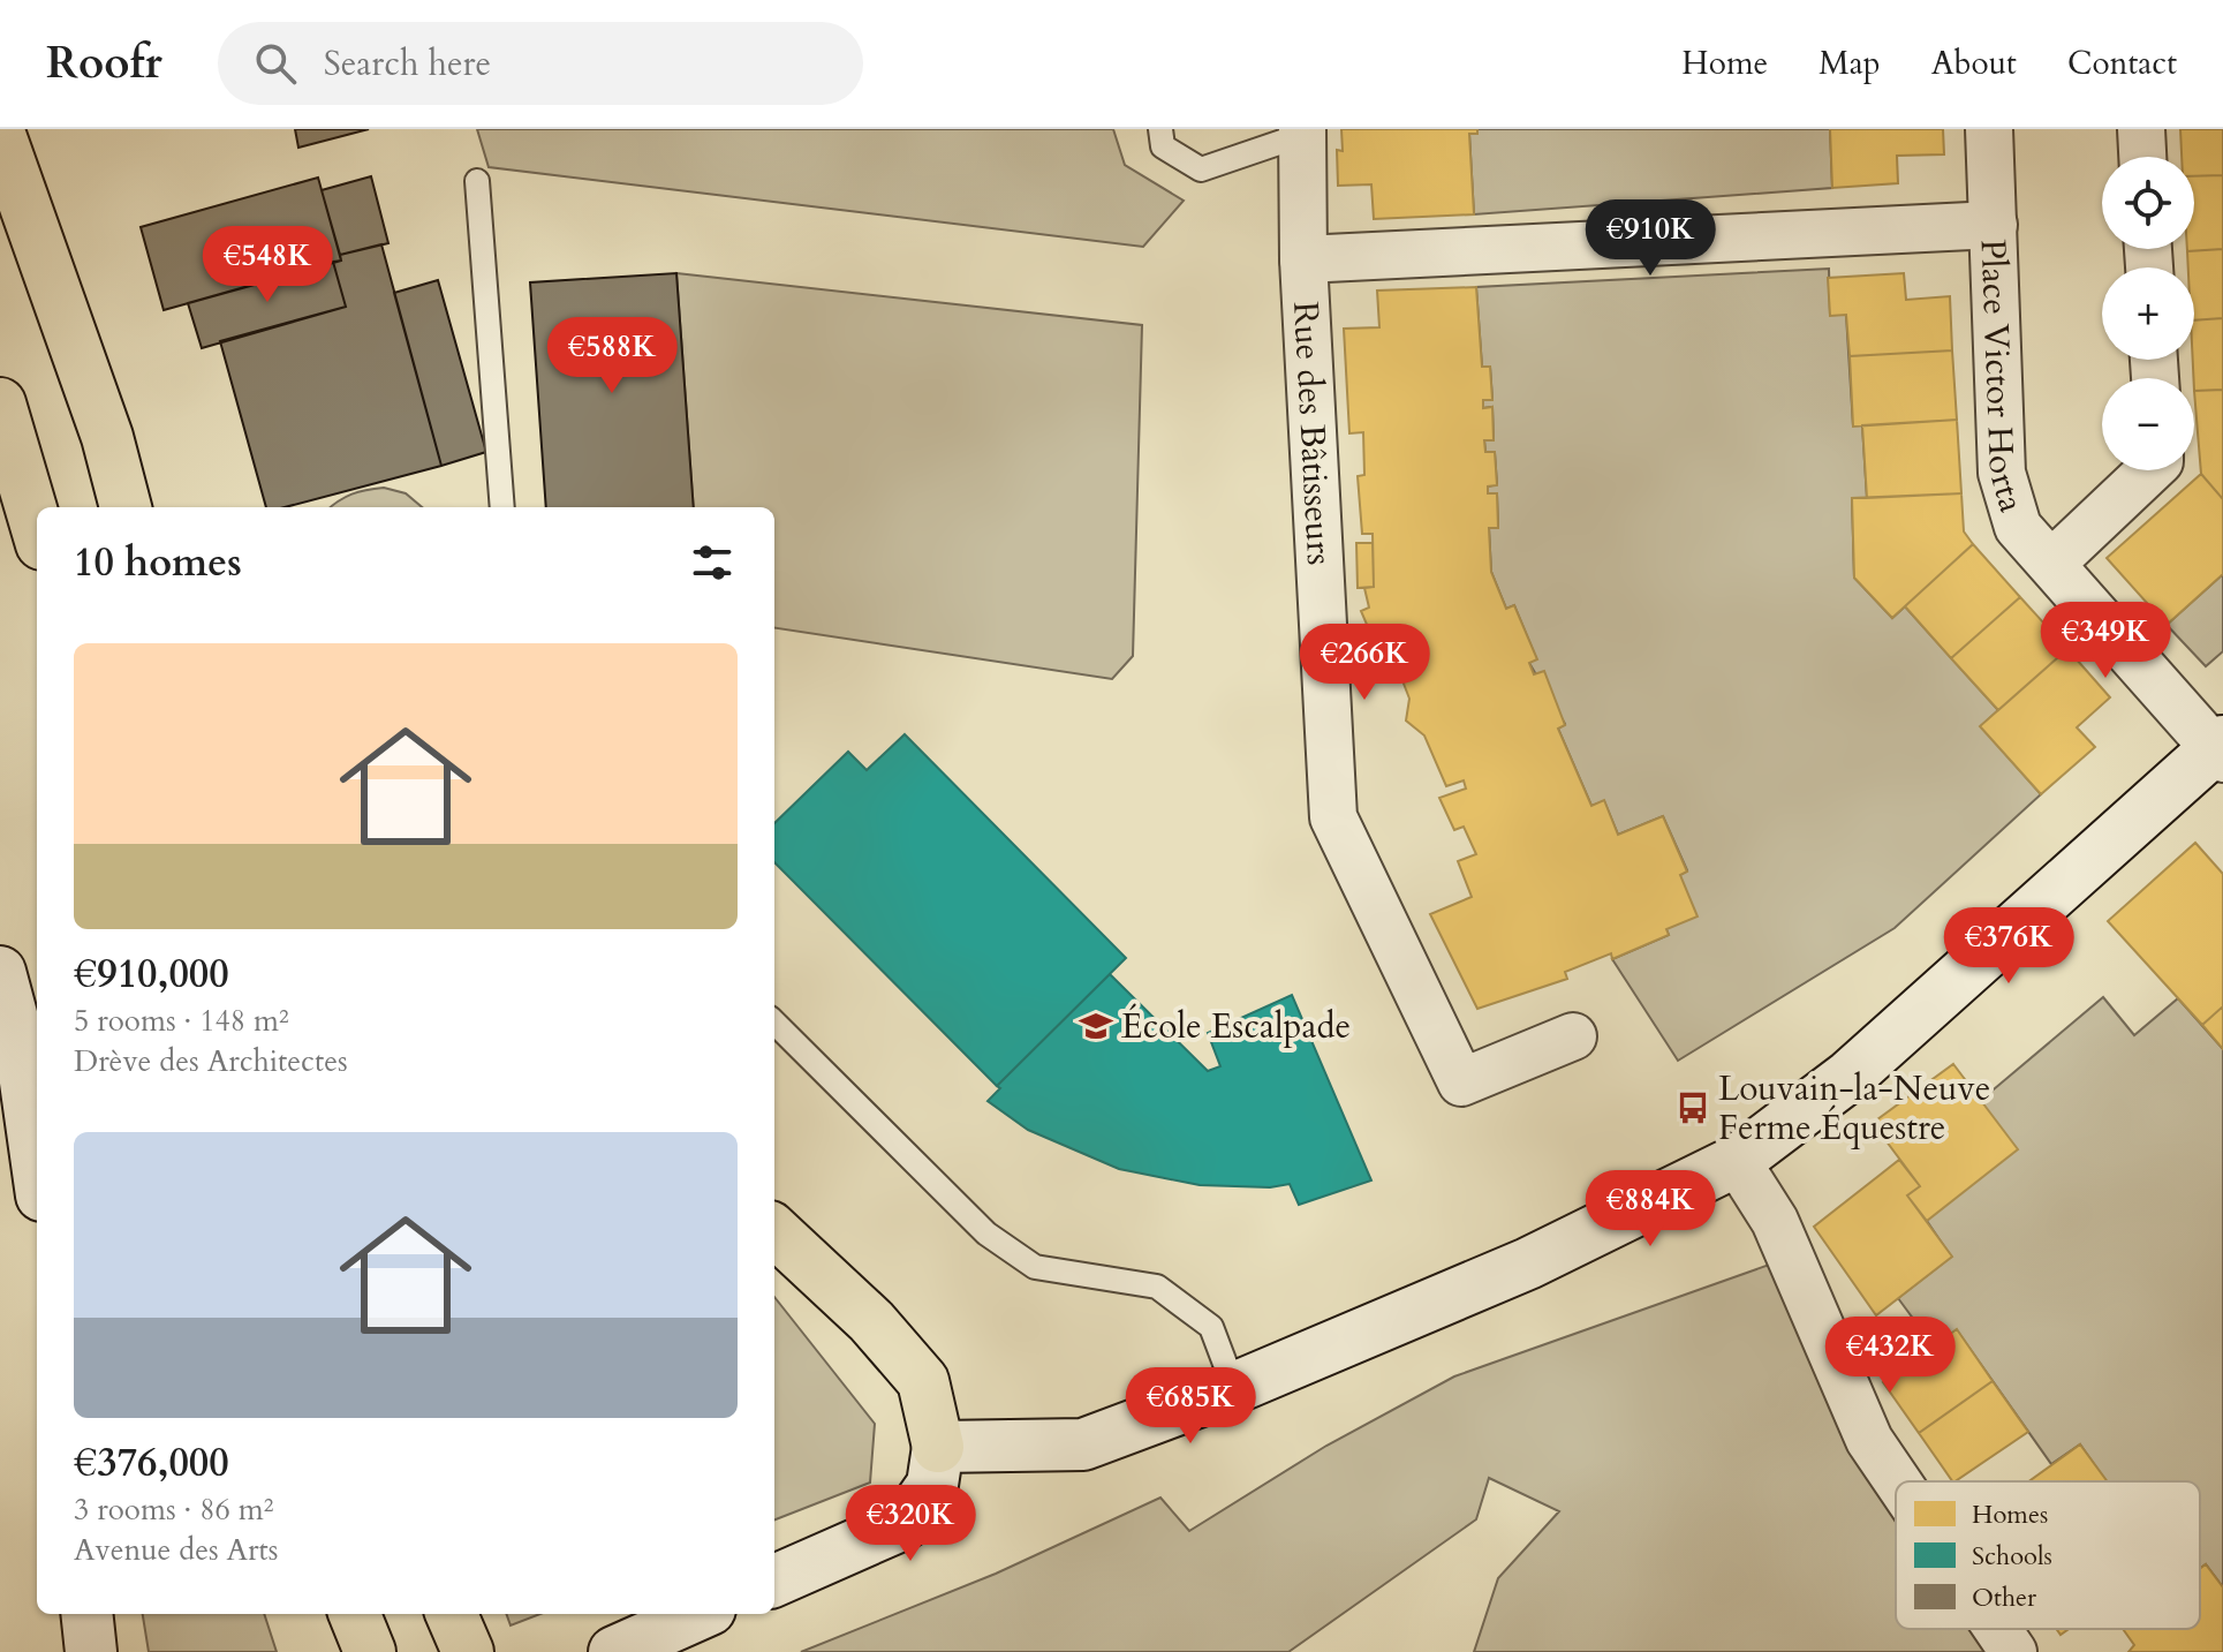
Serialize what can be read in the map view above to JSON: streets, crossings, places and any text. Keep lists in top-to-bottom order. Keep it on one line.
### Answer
{"streets":{"street":["Place Victor Horta","Rue des Bâtisseurs"]},"places":{"school or university":["École Escalpade"],"bus stop":["Louvain-la-Neuve Ferme Équestre"]},"legend":["Homes","Schools","Other"],"page":{"header":"Roofr","search":"Search here","nav":["Home","Map","About","Contact"],"map_buttons":["+","−"],"price":["€910K","€548K","€588K","€349K","€266K","€376K","€884K","€432K","€685K","€320K"],"heading":"10 homes","list":[{"name":"€910,000","note":"5 rooms · 148 m² · Drève des Architectes"},{"name":"€376,000","note":"3 rooms · 86 m² · Avenue des Arts"}]}}
